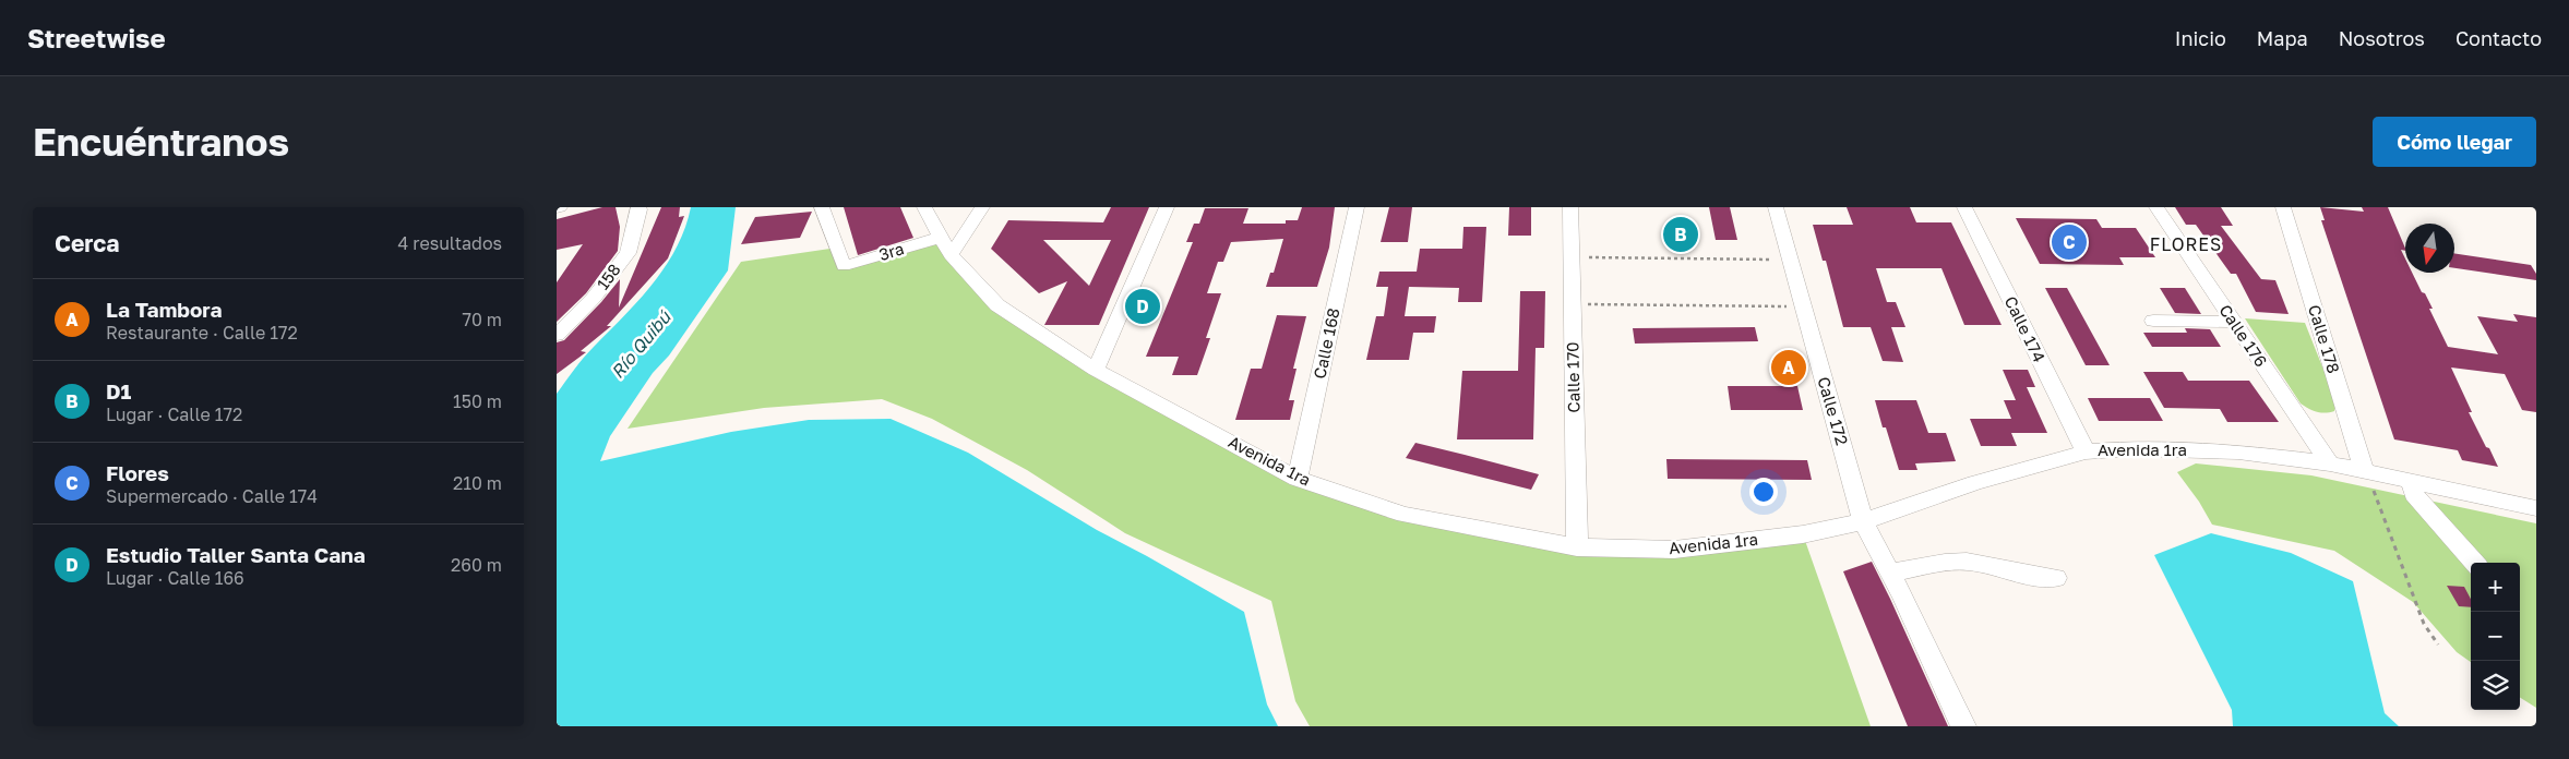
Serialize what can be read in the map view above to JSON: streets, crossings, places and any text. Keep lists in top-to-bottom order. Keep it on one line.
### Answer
{"streets":{"street":["3ra","158","Calle 174","Calle 176","Calle 178","Calle 168","Calle 170","Calle 172","Avenida 1ra"]},"crossings":[["3ra","Avenida 1ra"],["Calle 174","Avenida 1ra"],["Calle 176","Avenida 1ra"],["Calle 178","Avenida 1ra"],["Calle 168","Avenida 1ra"],["Calle 170","Avenida 1ra"],["Calle 172","Avenida 1ra"]],"districts":["FLORES"],"water":["Río Quibú"],"north":"bottom","page":{"header":"Streetwise","nav":["Inicio","Mapa","Nosotros","Contacto"],"buttons":"Cómo llegar","title":"Encuéntranos","heading":["Cerca","4 resultados"],"pins":["B","C","D","A"],"list":[{"mark":"A","name":"La Tambora","note":"Restaurante · Calle 172","value":"70 m"},{"mark":"B","name":"D1","note":"Lugar · Calle 172","value":"150 m"},{"mark":"C","name":"Flores","note":"Supermercado · Calle 174","value":"210 m"},{"mark":"D","name":"Estudio Taller Santa Cana","note":"Lugar · Calle 166","value":"260 m"}],"map_buttons":["+","−"]}}
